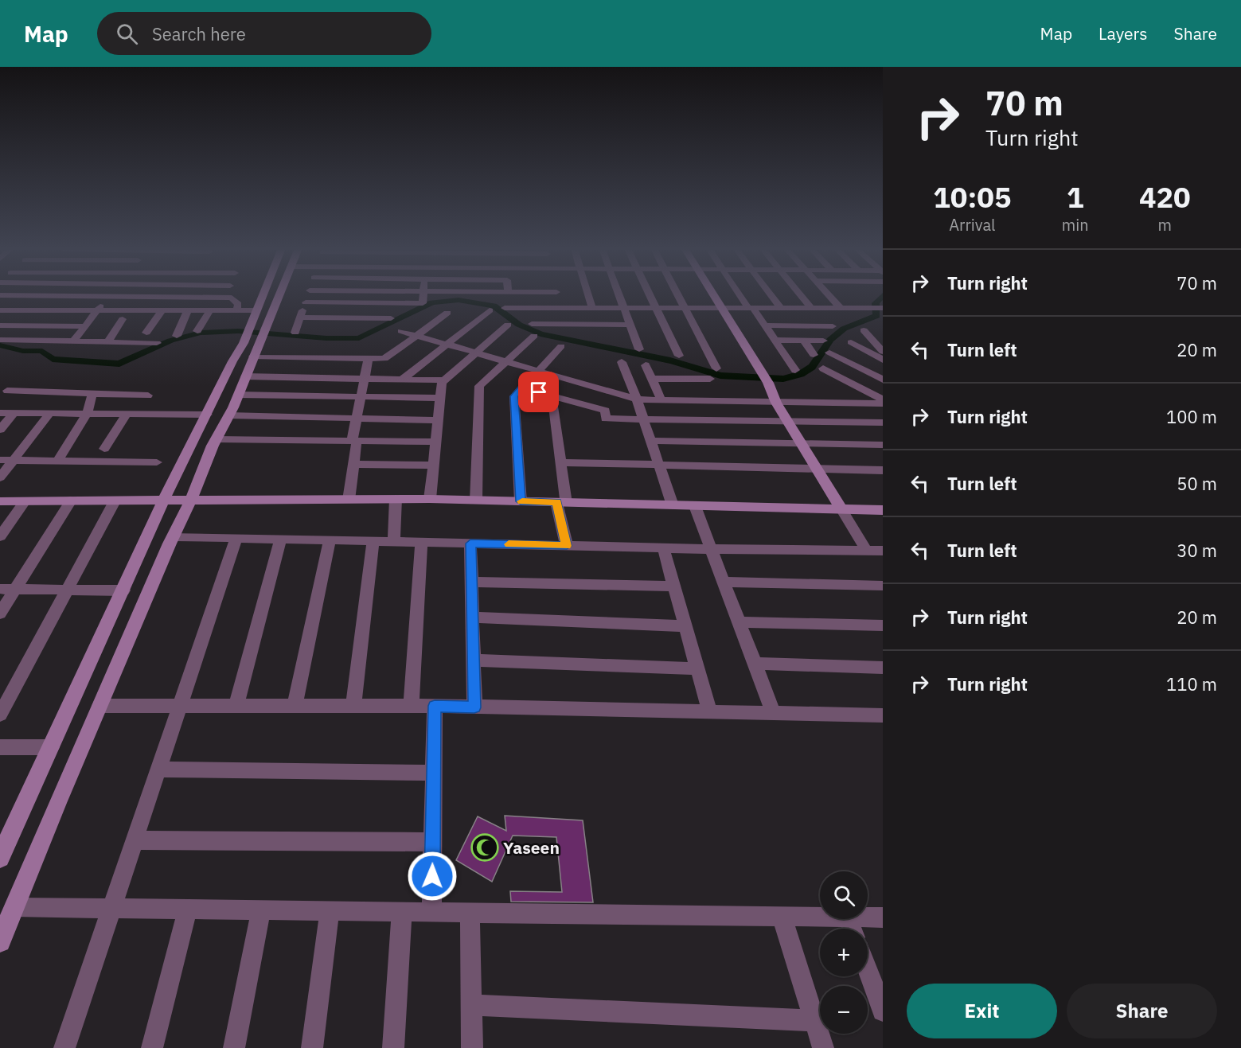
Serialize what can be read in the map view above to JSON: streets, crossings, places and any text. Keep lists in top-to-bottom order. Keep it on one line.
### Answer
{"places":{"mosque":["Yaseen"]},"page":{"header":"Map","search":"Search here","nav":["Map","Layers","Share"],"turn":["70 m","Turn right"],"eta":["10:05","Arrival","1","min","420","m"],"list":[{"name":"Turn right","value":"70 m"},{"name":"Turn left","value":"20 m"},{"name":"Turn right","value":"100 m"},{"name":"Turn left","value":"50 m"},{"name":"Turn left","value":"30 m"},{"name":"Turn right","value":"20 m"},{"name":"Turn right","value":"110 m"}],"map_buttons":["+","−"],"buttons":["Exit","Share"]}}
